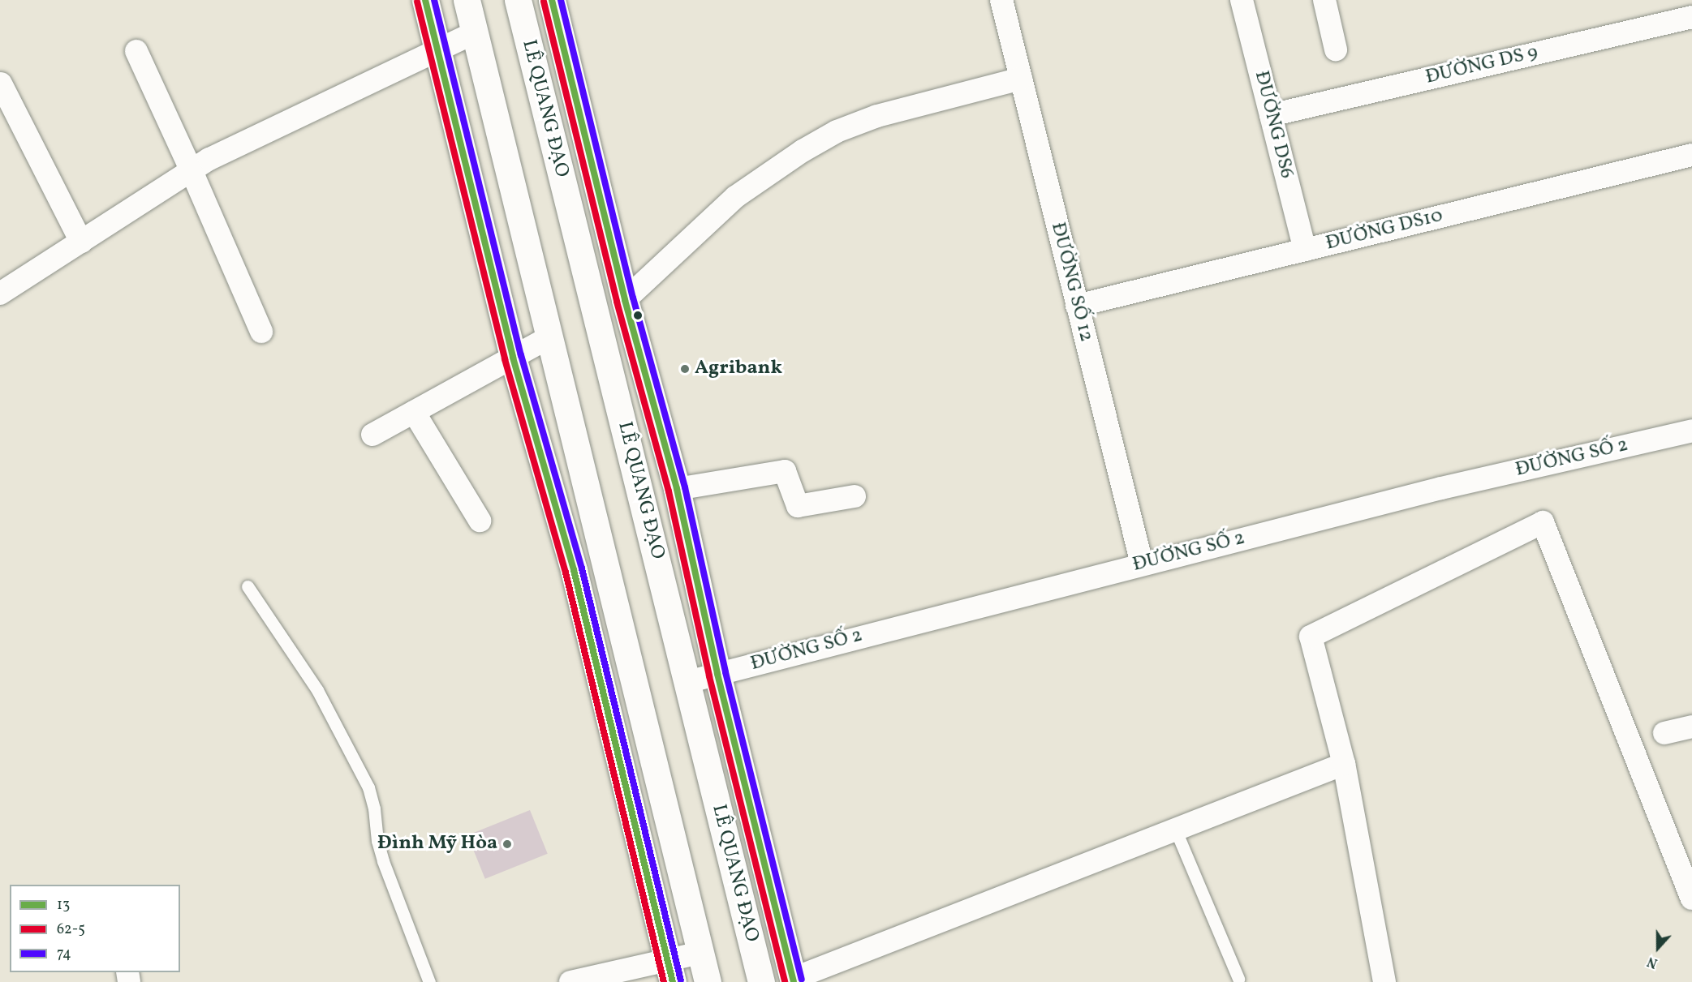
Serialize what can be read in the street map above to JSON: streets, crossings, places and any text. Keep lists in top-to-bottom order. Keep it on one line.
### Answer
{"streets":{"highway":["LÊ QUANG ĐẠO"],"street":["ĐƯỜNG DS 9","ĐƯỜNG DS6","ĐƯỜNG DS10","ĐƯỜNG SỐ 12","ĐƯỜNG SỐ 2"]},"crossings":[["ĐƯỜNG DS 9","ĐƯỜNG DS6"],["LÊ QUANG ĐẠO","ĐƯỜNG SỐ 2"],["ĐƯỜNG DS6","ĐƯỜNG DS10"],["ĐƯỜNG DS10","ĐƯỜNG SỐ 12"],["ĐƯỜNG SỐ 12","ĐƯỜNG SỐ 2"]],"places":["Agribank","Đình Mỹ Hòa"],"lines":["transit line 13","transit line 74","transit line 62-5"],"legend":["13","62-5","74"],"north":"bottom"}
